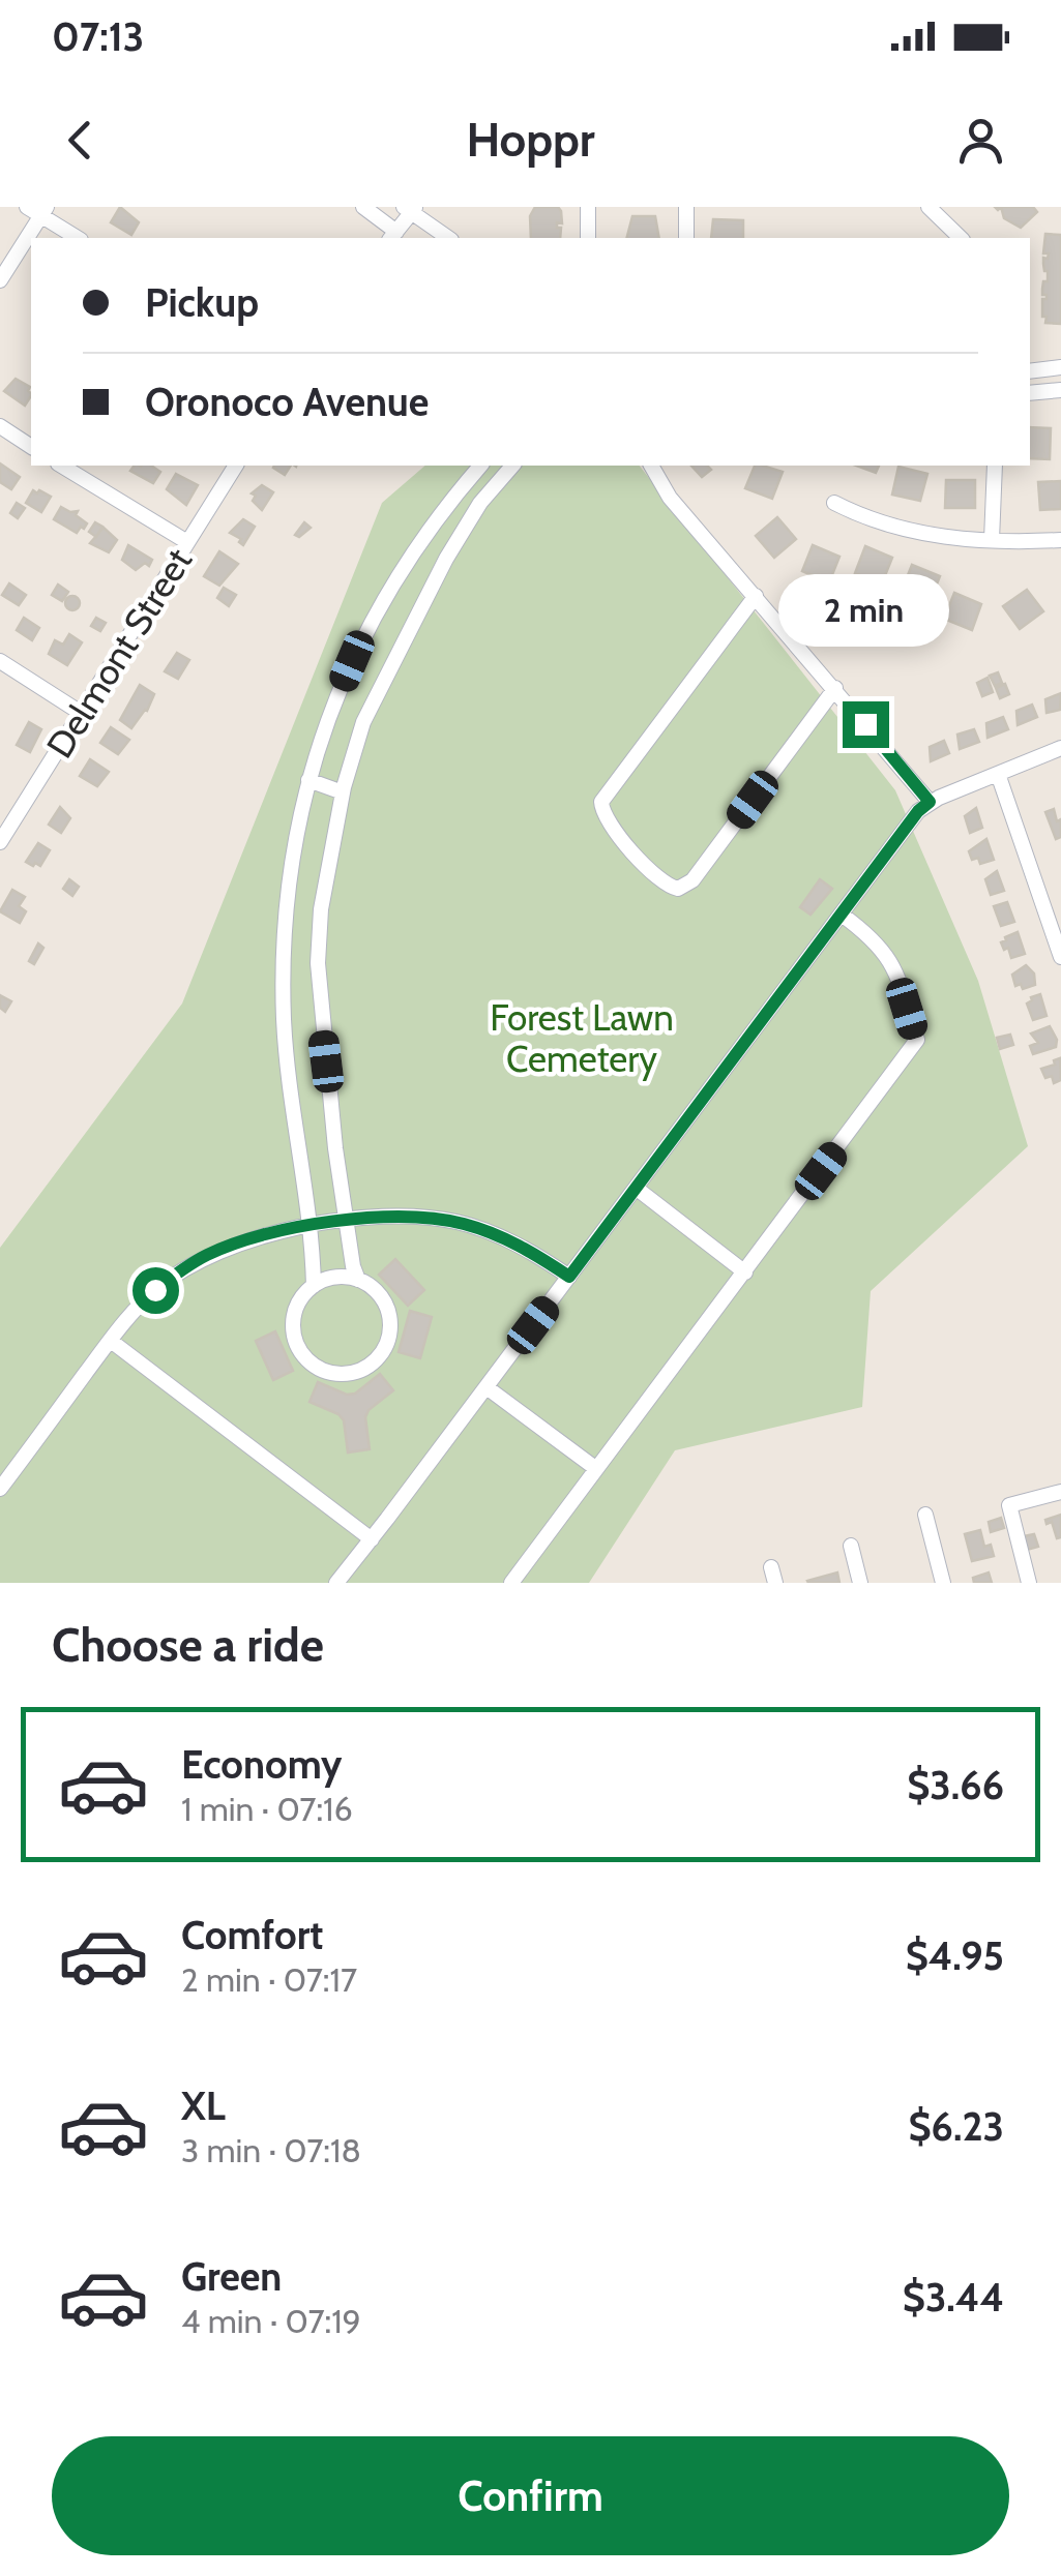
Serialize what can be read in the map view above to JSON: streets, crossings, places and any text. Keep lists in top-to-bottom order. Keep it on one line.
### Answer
{"streets":{"street":["Delmont Street"]},"parks":["Forest Lawn Cemetery"],"page":{"status":"07:13","header":"Hoppr","banner":["Pickup","Oronoco Avenue"],"bubble":"2 min","heading":"Choose a ride","list":[{"name":"Economy","note":"1 min · 07:16","value":"$3.66"},{"name":"Comfort","note":"2 min · 07:17","value":"$4.95"},{"name":"XL","note":"3 min · 07:18","value":"$6.23"},{"name":"Green","note":"4 min · 07:19","value":"$3.44"}],"buttons":"Confirm"}}
